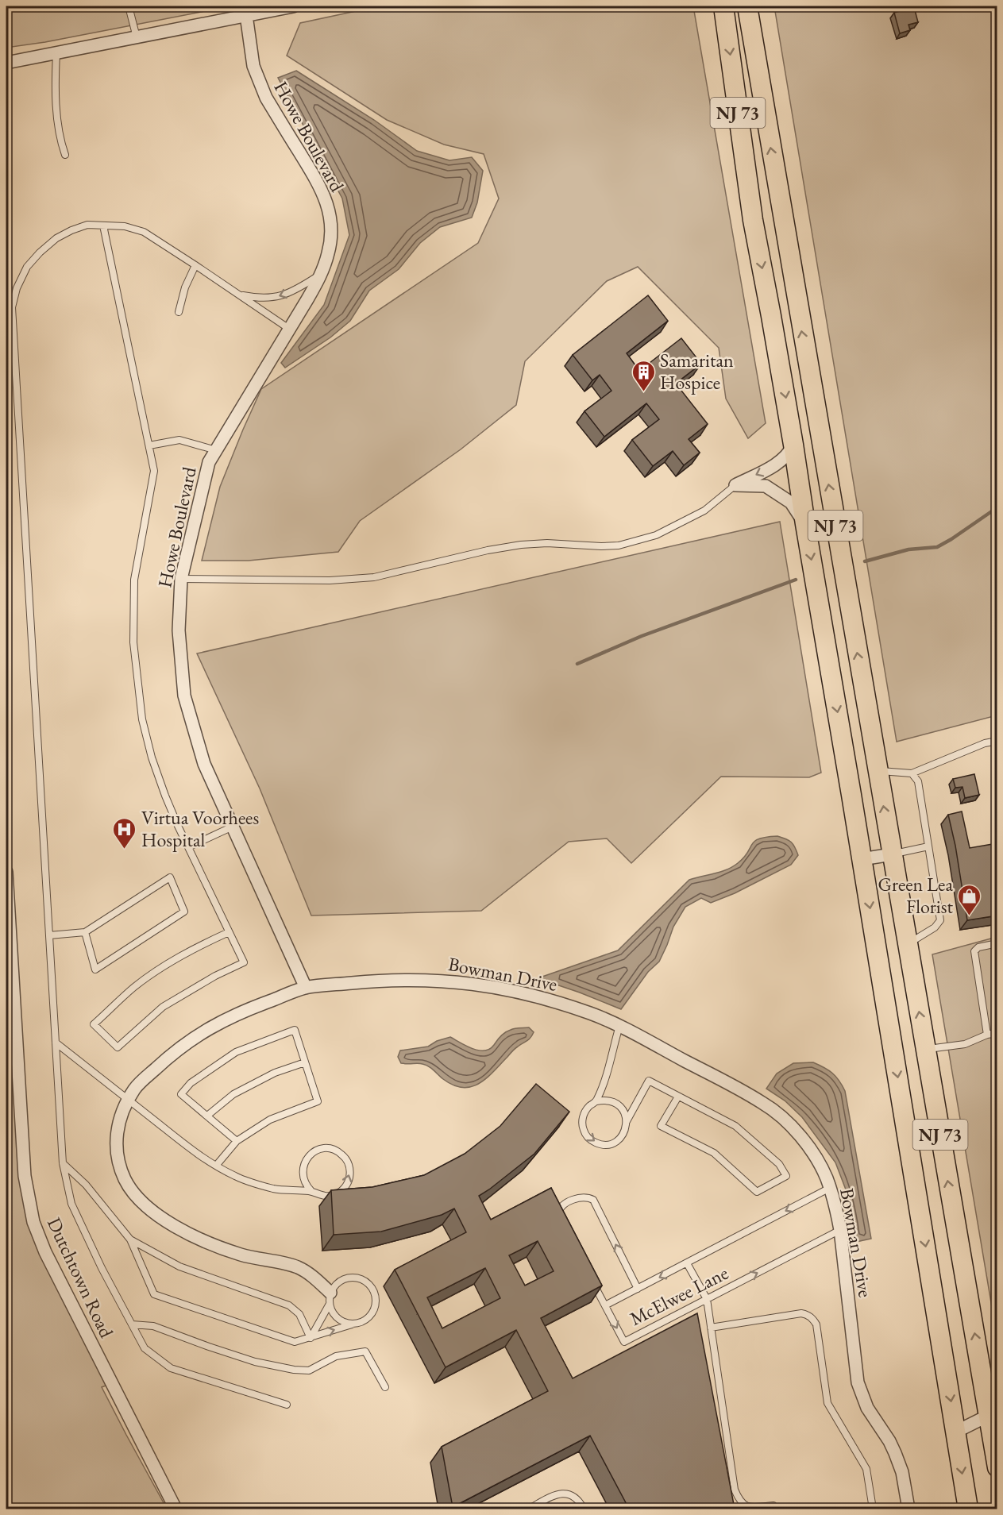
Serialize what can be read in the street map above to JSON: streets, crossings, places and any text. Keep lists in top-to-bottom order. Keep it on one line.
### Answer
{"streets":{"highway":["NJ 73"],"street":["Howe Boulevard","Bowman Drive","Dutchtown Road"],"lane":["McElwee Lane"]},"crossings":[["Howe Boulevard","Bowman Drive"],["Bowman Drive","McElwee Lane"]],"places":{"building":["Samaritan Hospice"],"hospital":["Virtua Voorhees Hospital"],"shop":["Green Lea Florist"]}}
